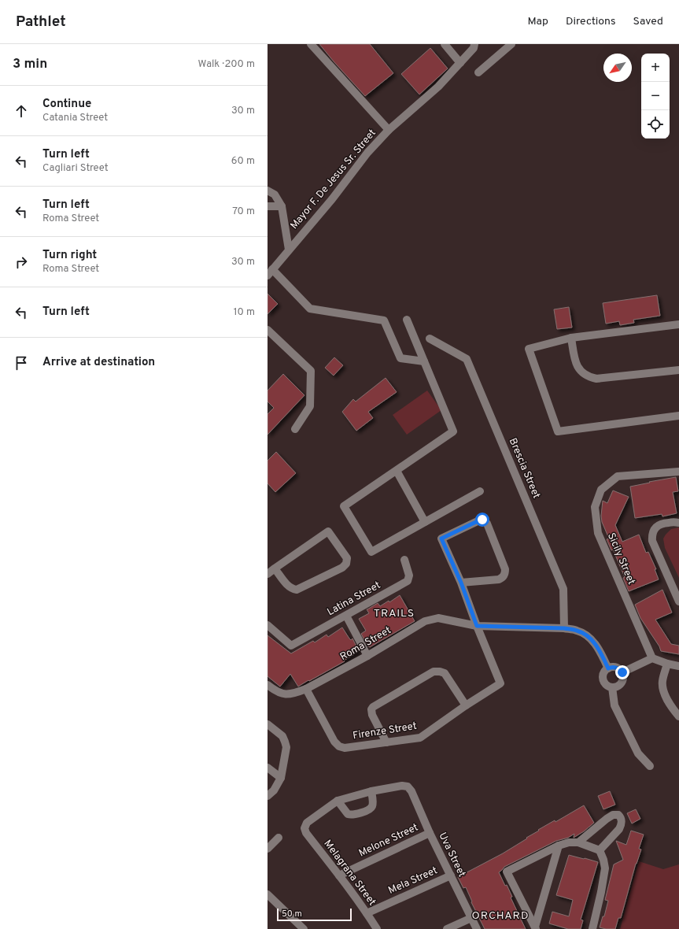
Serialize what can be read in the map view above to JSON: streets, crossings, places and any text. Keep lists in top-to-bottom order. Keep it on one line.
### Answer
{"streets":{"street":["Mayor F. De Jesus Sr. Street","Brescia Street","Sicily Street","Latina Street","Roma Street","Firenze Street","Melone Street","Uva Street","Melagrana Street","Mela Street"]},"crossings":[["Brescia Street","Roma Street"],["Roma Street","Firenze Street"],["Melone Street","Uva Street"],["Melone Street","Melagrana Street"],["Uva Street","Mela Street"],["Melagrana Street","Mela Street"]],"districts":["TRAILS","ORCHARD"],"scale_bar":"50 m","north":"bottom left","page":{"header":"Pathlet","nav":["Map","Directions","Saved"],"heading":["3 min","Walk · 200 m"],"map_buttons":["+","−"],"list":[["Continue","Catania Street","30 m"],["Turn left","Cagliari Street","60 m"],["Turn left","Roma Street","70 m"],["Turn right","Roma Street","30 m"],["Turn left","10 m"],"Arrive at destination"],"scale":"50 m"}}
